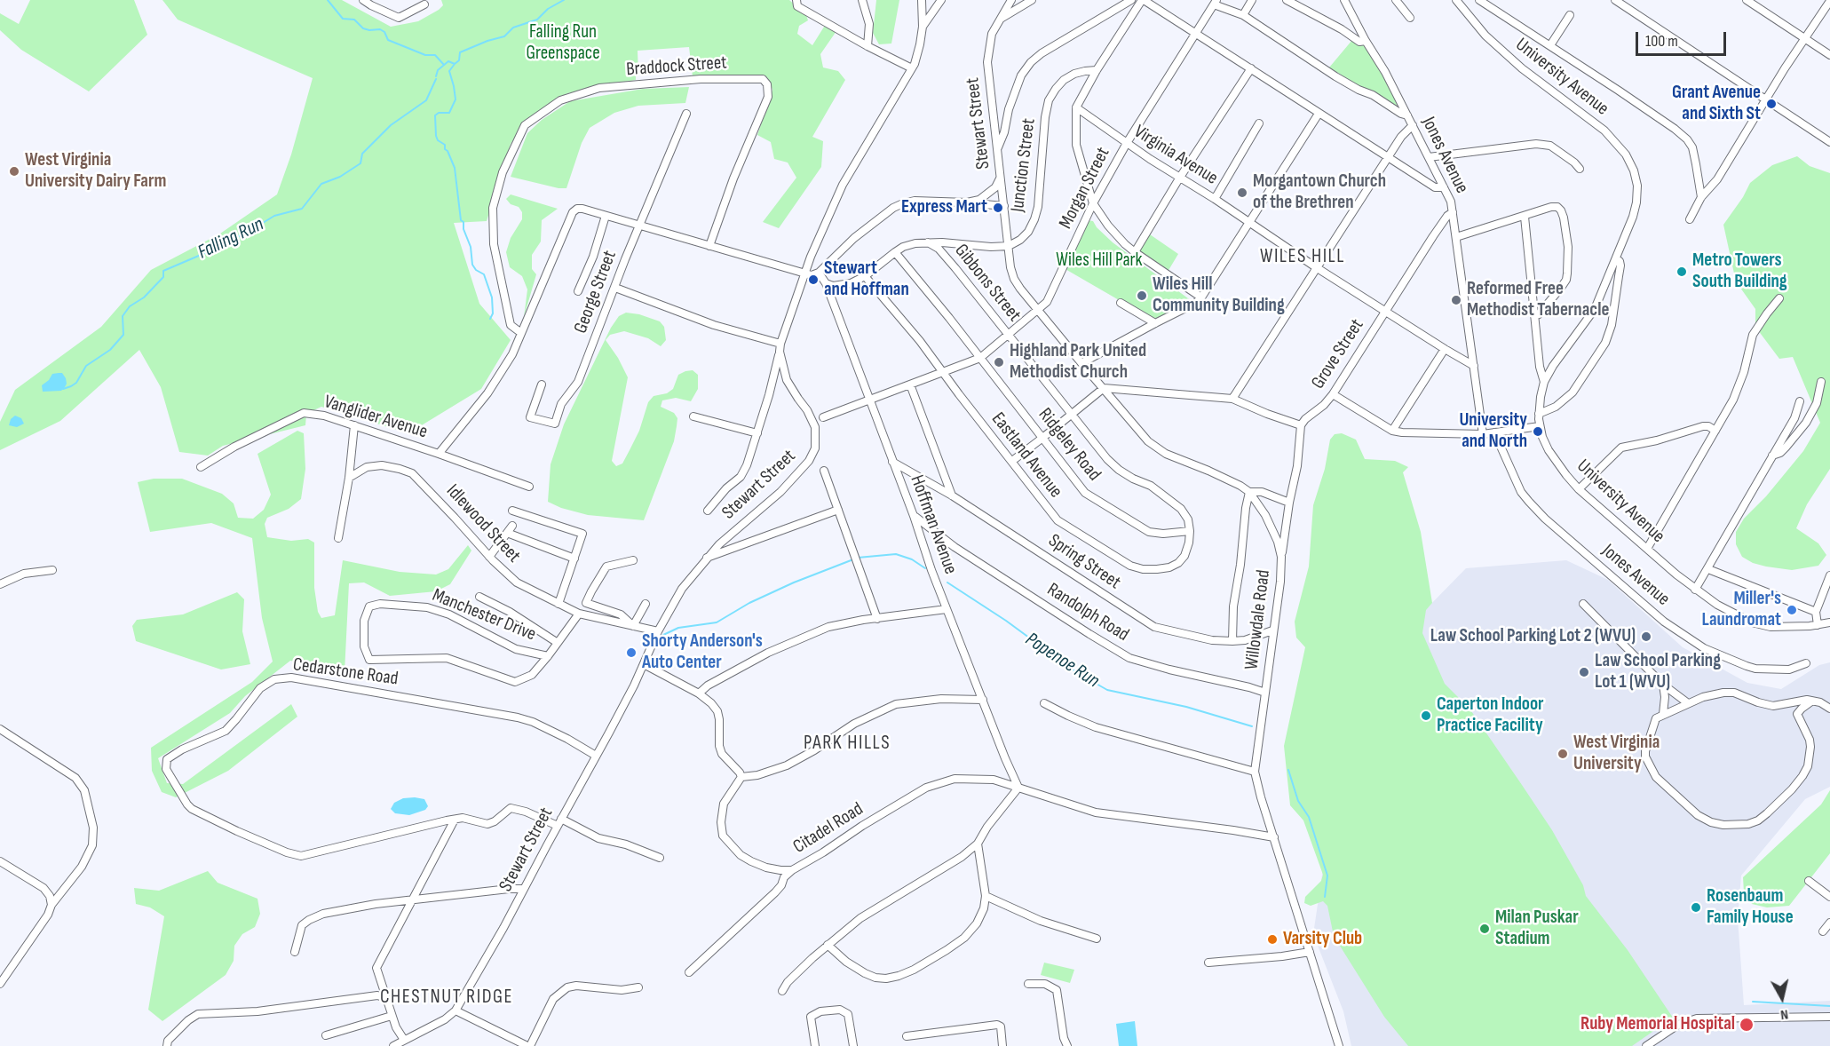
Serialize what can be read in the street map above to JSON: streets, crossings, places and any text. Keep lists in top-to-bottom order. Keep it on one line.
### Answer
{"streets":{"street":["Braddock Street","University Avenue","Stewart Street","Virginia Avenue","Jones Avenue","Junction Street","Morgan Street","Gibbons Street","George Street","Grove Street","Vanglider Avenue","Ridgeley Road","Eastland Avenue","Idlewood Street","Hoffman Avenue","Spring Street","Randolph Road","Manchester Drive","Willowdale Road","Cedarstone Road","Citadel Road"]},"crossings":[["Braddock Street","Vanglider Avenue"],["Stewart Street","Idlewood Street"],["Stewart Street","Hoffman Avenue"],["Stewart Street","Willowdale Road"],["Stewart Street","Cedarstone Road"],["Virginia Avenue","Jones Avenue"],["Virginia Avenue","Morgan Street"],["Virginia Avenue","Grove Street"],["Jones Avenue","Grove Street"],["Junction Street","Willowdale Road"],["Morgan Street","Gibbons Street"],["Morgan Street","Ridgeley Road"],["Morgan Street","Eastland Avenue"],["Morgan Street","Hoffman Avenue"],["Morgan Street","Willowdale Road"],["Gibbons Street","Ridgeley Road"],["Gibbons Street","Eastland Avenue"],["George Street","Vanglider Avenue"],["Ridgeley Road","Eastland Avenue"],["Idlewood Street","Manchester Drive"],["Hoffman Avenue","Spring Street"],["Hoffman Avenue","Randolph Road"],["Hoffman Avenue","Citadel Road"],["Spring Street","Willowdale Road"],["Randolph Road","Willowdale Road"],["Willowdale Road","Citadel Road"]],"districts":["WILES HILL","PARK HILLS","CHESTNUT RIDGE"],"water":["Falling Run","Popenoe Run"],"parks":["Falling Run Greenspace","Wiles Hill Park"],"places":["Grant Avenue and Sixth St","West Virginia University Dairy Farm","Morgantown Church of the Brethren","Express Mart","Metro Towers South Building","Stewart and Hoffman","Wiles Hill Community Building","Reformed Free Methodist Tabernacle","Highland Park United Methodist Church","University and North","Miller's Laundromat","Law School Parking Lot 2 (WVU)","Shorty Anderson's Auto Center","Law School Parking Lot 1 (WVU)","Caperton Indoor Practice Facility","West Virginia University","Rosenbaum Family House","Milan Puskar Stadium","Varsity Club","Ruby Memorial Hospital"],"scale_bar":"100 m","north":"bottom"}
